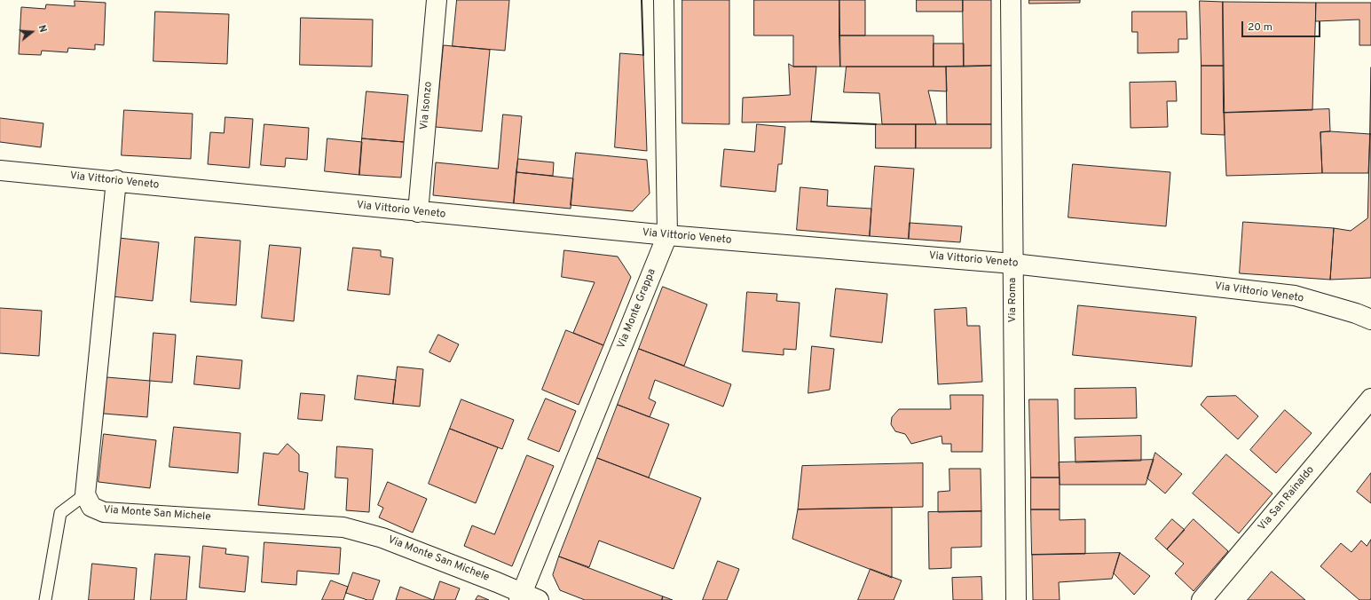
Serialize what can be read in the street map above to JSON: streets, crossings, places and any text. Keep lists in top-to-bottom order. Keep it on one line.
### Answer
{"streets":{"street":["Via Isonzo","Via Vittorio Veneto","Via Roma","Via Monte Grappa","Via San Rainaldo","Via Monte San Michele"]},"crossings":[["Via Isonzo","Via Vittorio Veneto"],["Via Vittorio Veneto","Via Roma"],["Via Vittorio Veneto","Via Monte Grappa"],["Via Monte Grappa","Via Monte San Michele"]],"scale_bar":"20 m","north":"right"}
